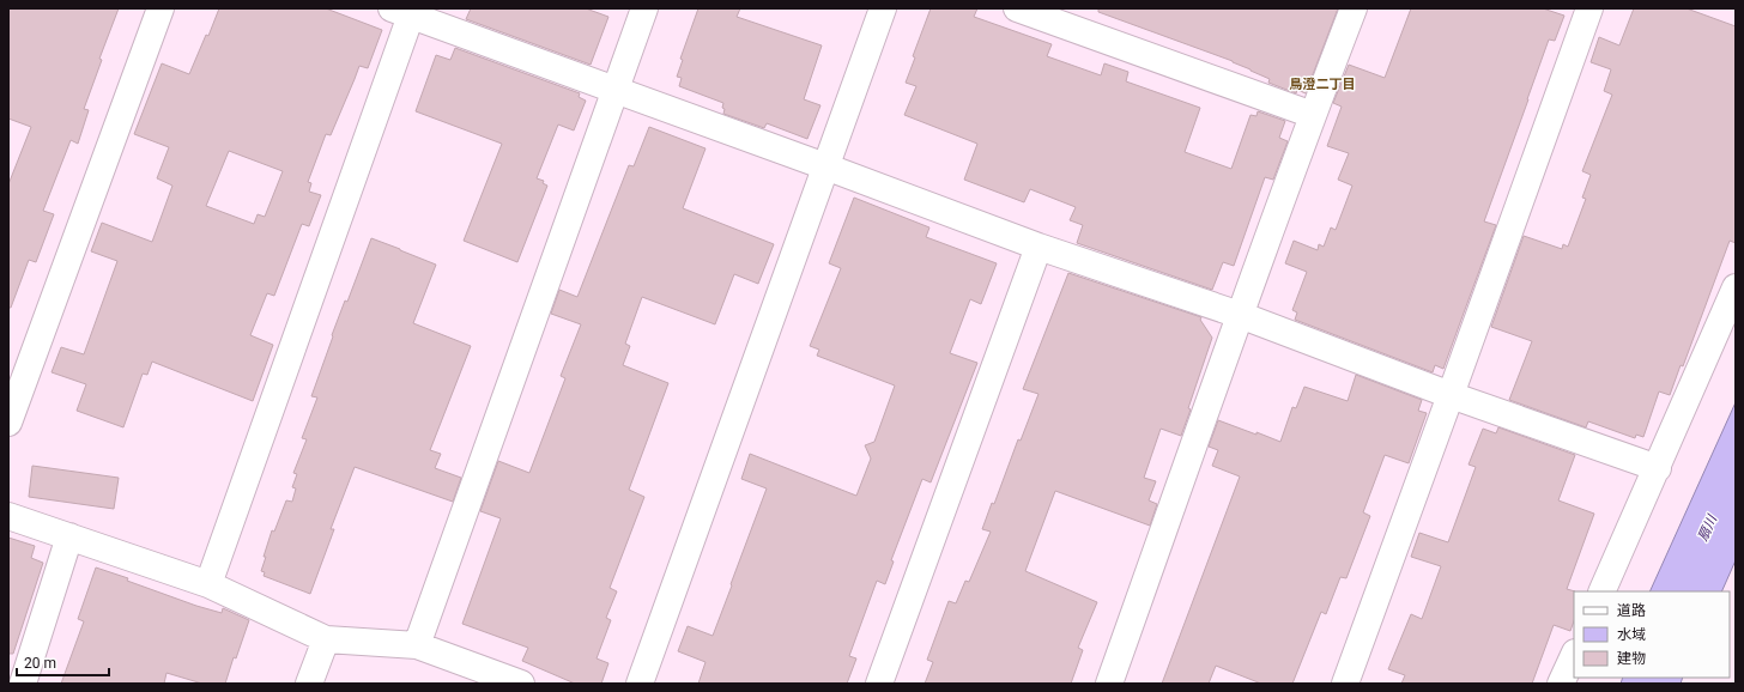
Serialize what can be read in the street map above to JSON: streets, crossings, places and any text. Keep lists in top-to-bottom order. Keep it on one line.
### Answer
{"districts":["鳥澄二丁目"],"water":["扇川"],"legend":["道路","水域","建物"],"scale_bar":"20 m"}
